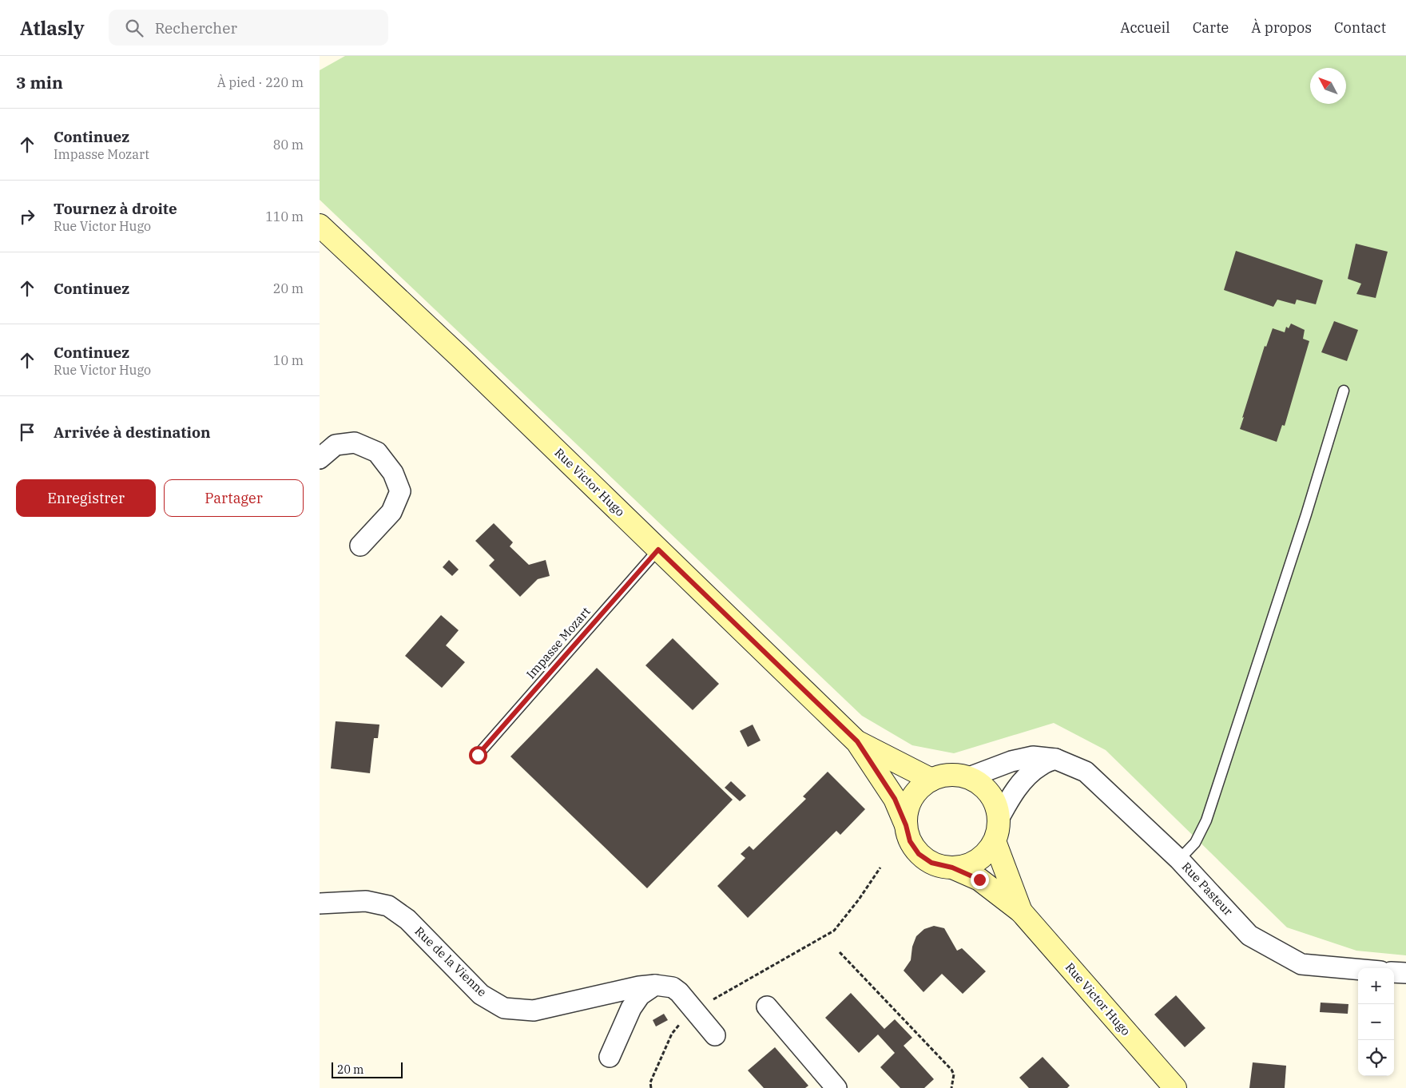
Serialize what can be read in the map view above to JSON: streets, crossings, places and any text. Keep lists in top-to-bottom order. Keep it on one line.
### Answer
{"streets":{"street":["Rue Victor Hugo","Rue Pasteur","Rue de la Vienne"],"lane":["Impasse Mozart"]},"crossings":[["Rue Victor Hugo","Impasse Mozart"],["Rue Victor Hugo","Rue Pasteur"]],"scale_bar":"20 m","north":"top left","page":{"header":"Atlasly","search":"Rechercher","nav":["Accueil","Carte","À propos","Contact"],"heading":["3 min","À pied · 220 m"],"list":[["Continuez","Impasse Mozart","80 m"],["Tournez à droite","Rue Victor Hugo","110 m"],["Continuez","20 m"],["Continuez","Rue Victor Hugo","10 m"],"Arrivée à destination"],"buttons":["Enregistrer","Partager"],"map_buttons":["+","−"],"scale":"20 m"}}
